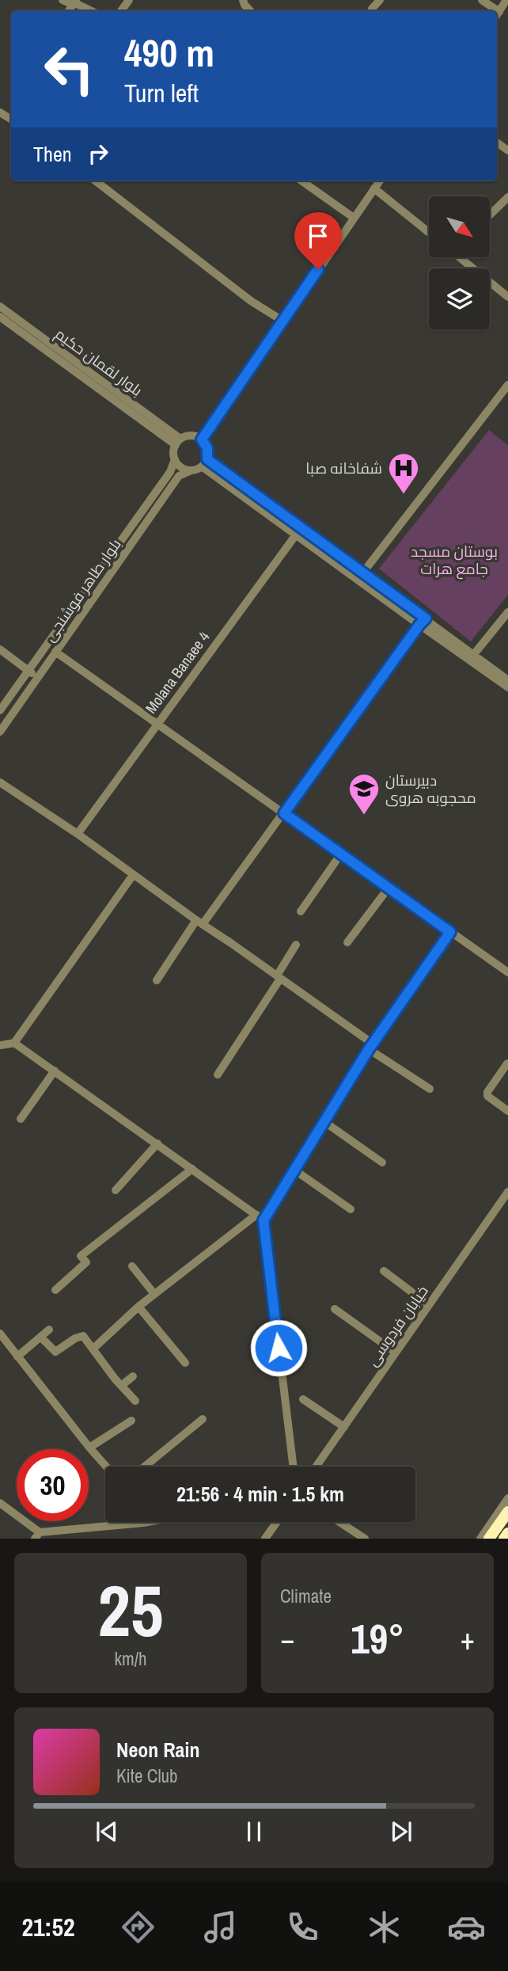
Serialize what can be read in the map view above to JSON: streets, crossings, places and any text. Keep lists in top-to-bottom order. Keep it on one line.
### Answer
{"streets":{"street":["بلوار لقمان حکیم","بلوار طاهر فوشنجی","Molana Banaee 4","خیابان فردوسی"]},"crossings":[["بلوار لقمان حکیم","بلوار طاهر فوشنجی"]],"parks":["بوستان مسجد جامع هرات"],"places":{"hospital":["شفاخانه صبا"],"school or university":["دبیرستان محجوبه هروی"]},"north":"bottom right","page":{"turn":["490 m","Turn left"],"then":"Then","limit":"30","trip":"21:56 · 4 min · 1.5 km","tile":[["25","km/h"],"Climate"],"heat":["−","19°","+"],"song":["Neon Rain","Kite Club"],"tabs":"21:52"}}
